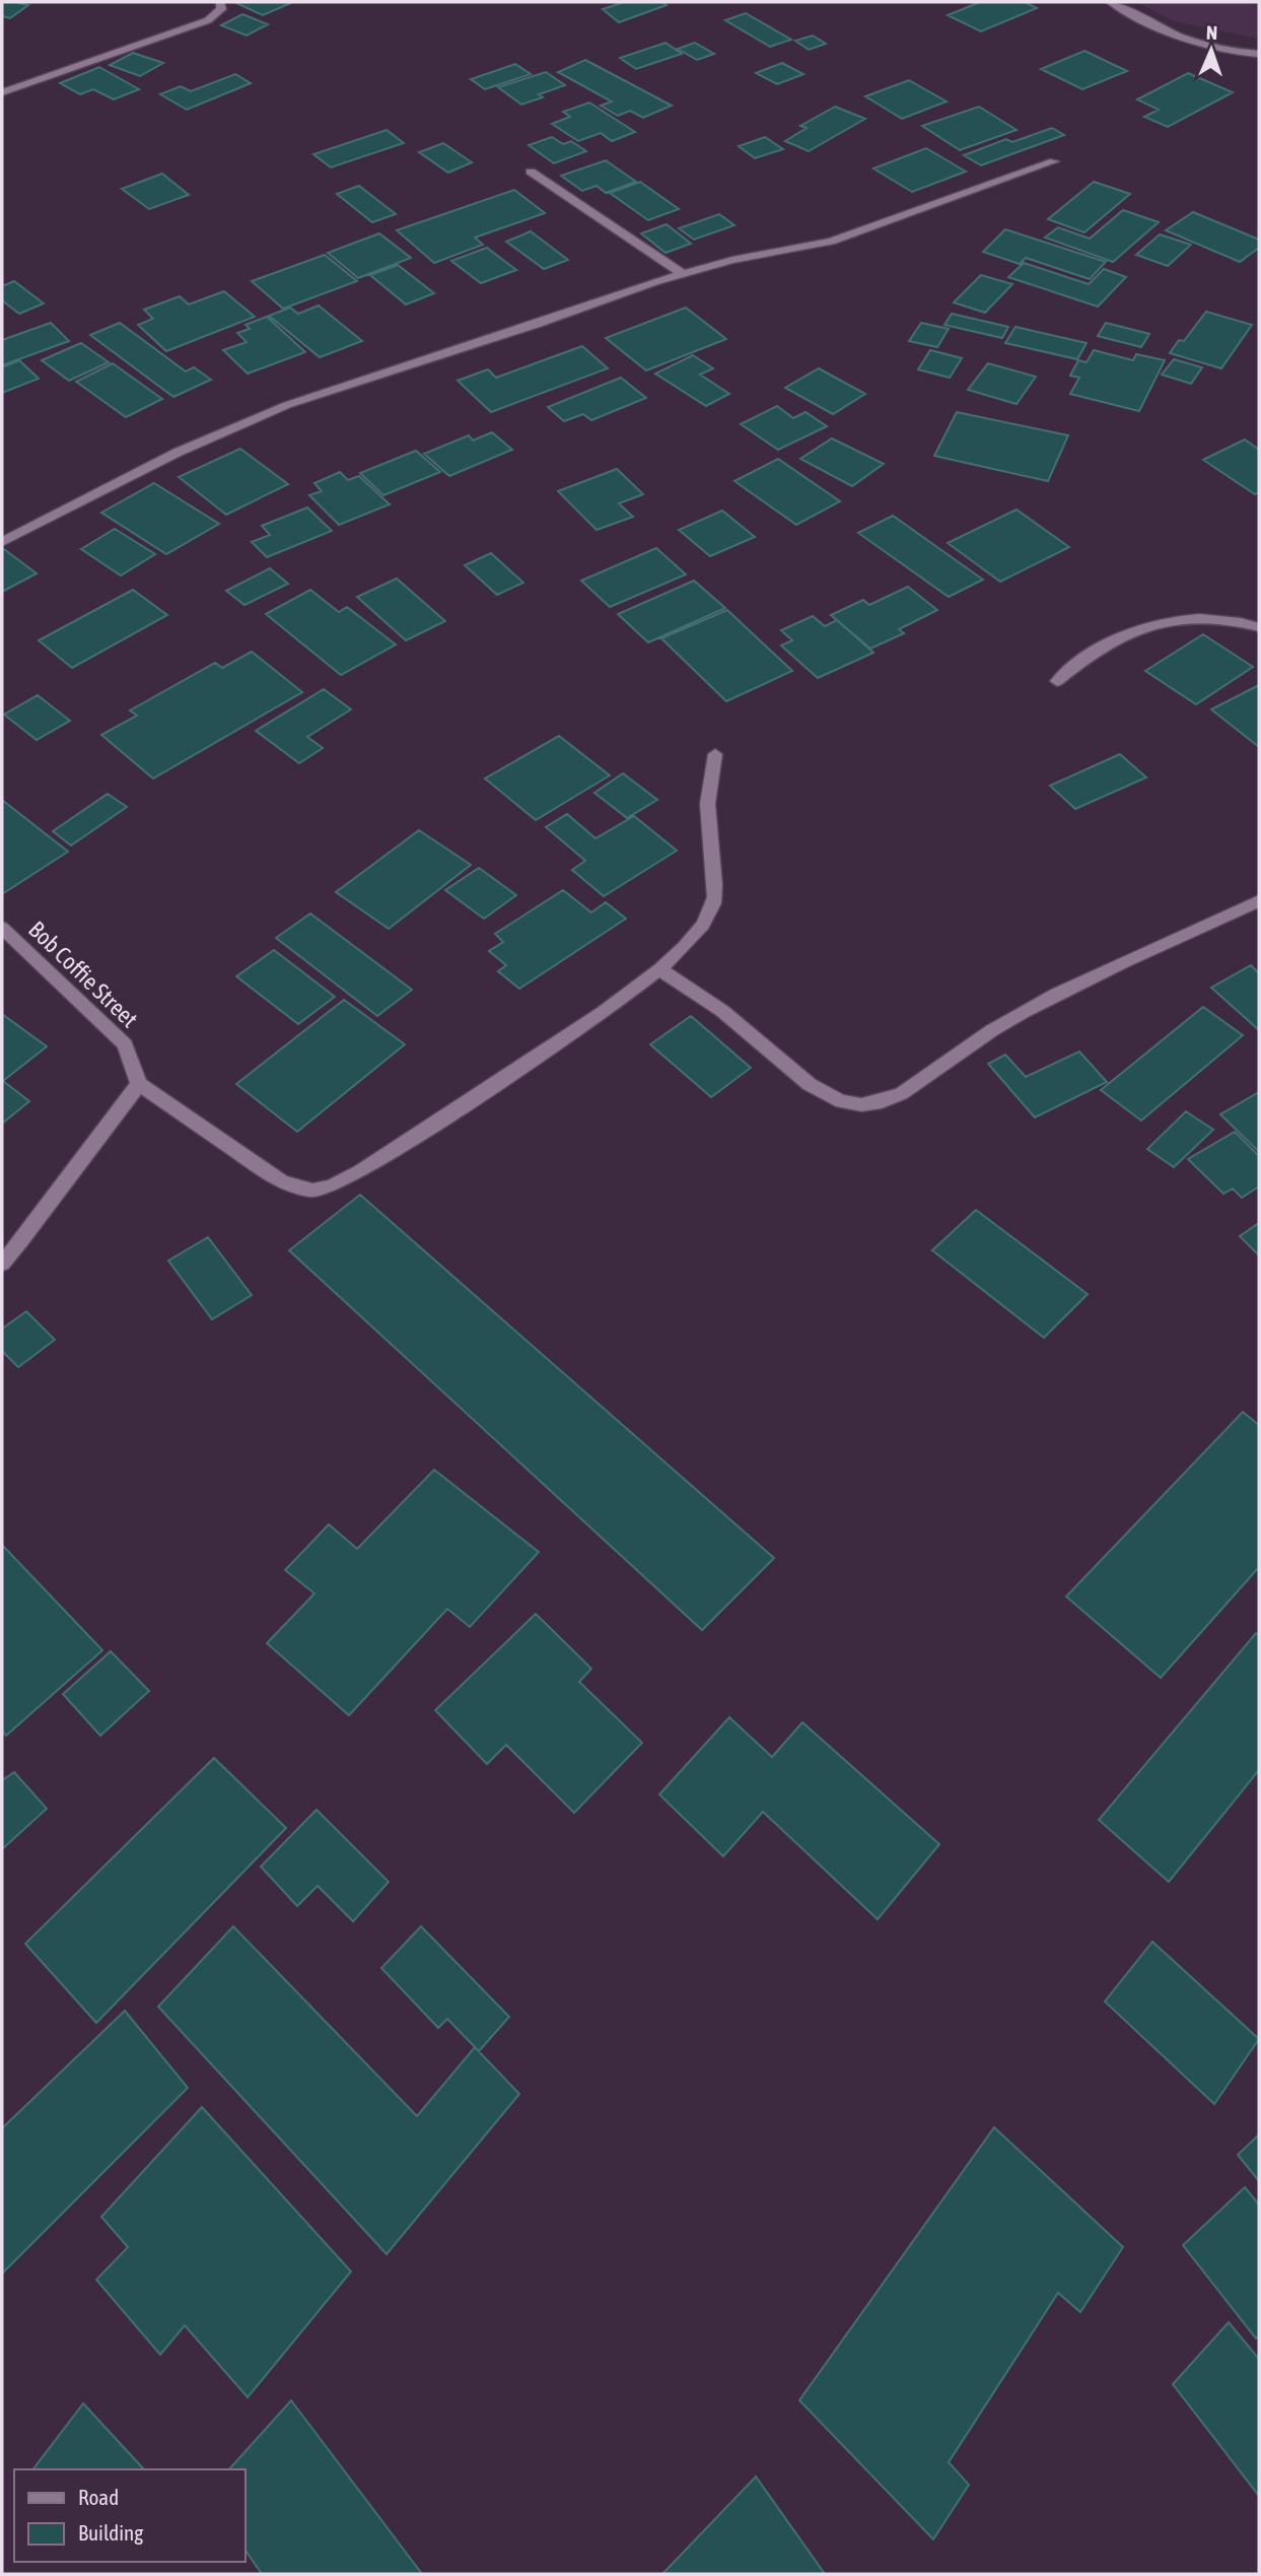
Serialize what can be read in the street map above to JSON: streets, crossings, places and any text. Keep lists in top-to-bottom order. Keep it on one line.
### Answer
{"streets":{"street":["Bob Coffie Street"]},"legend":["Road","Building"],"north":"top"}
